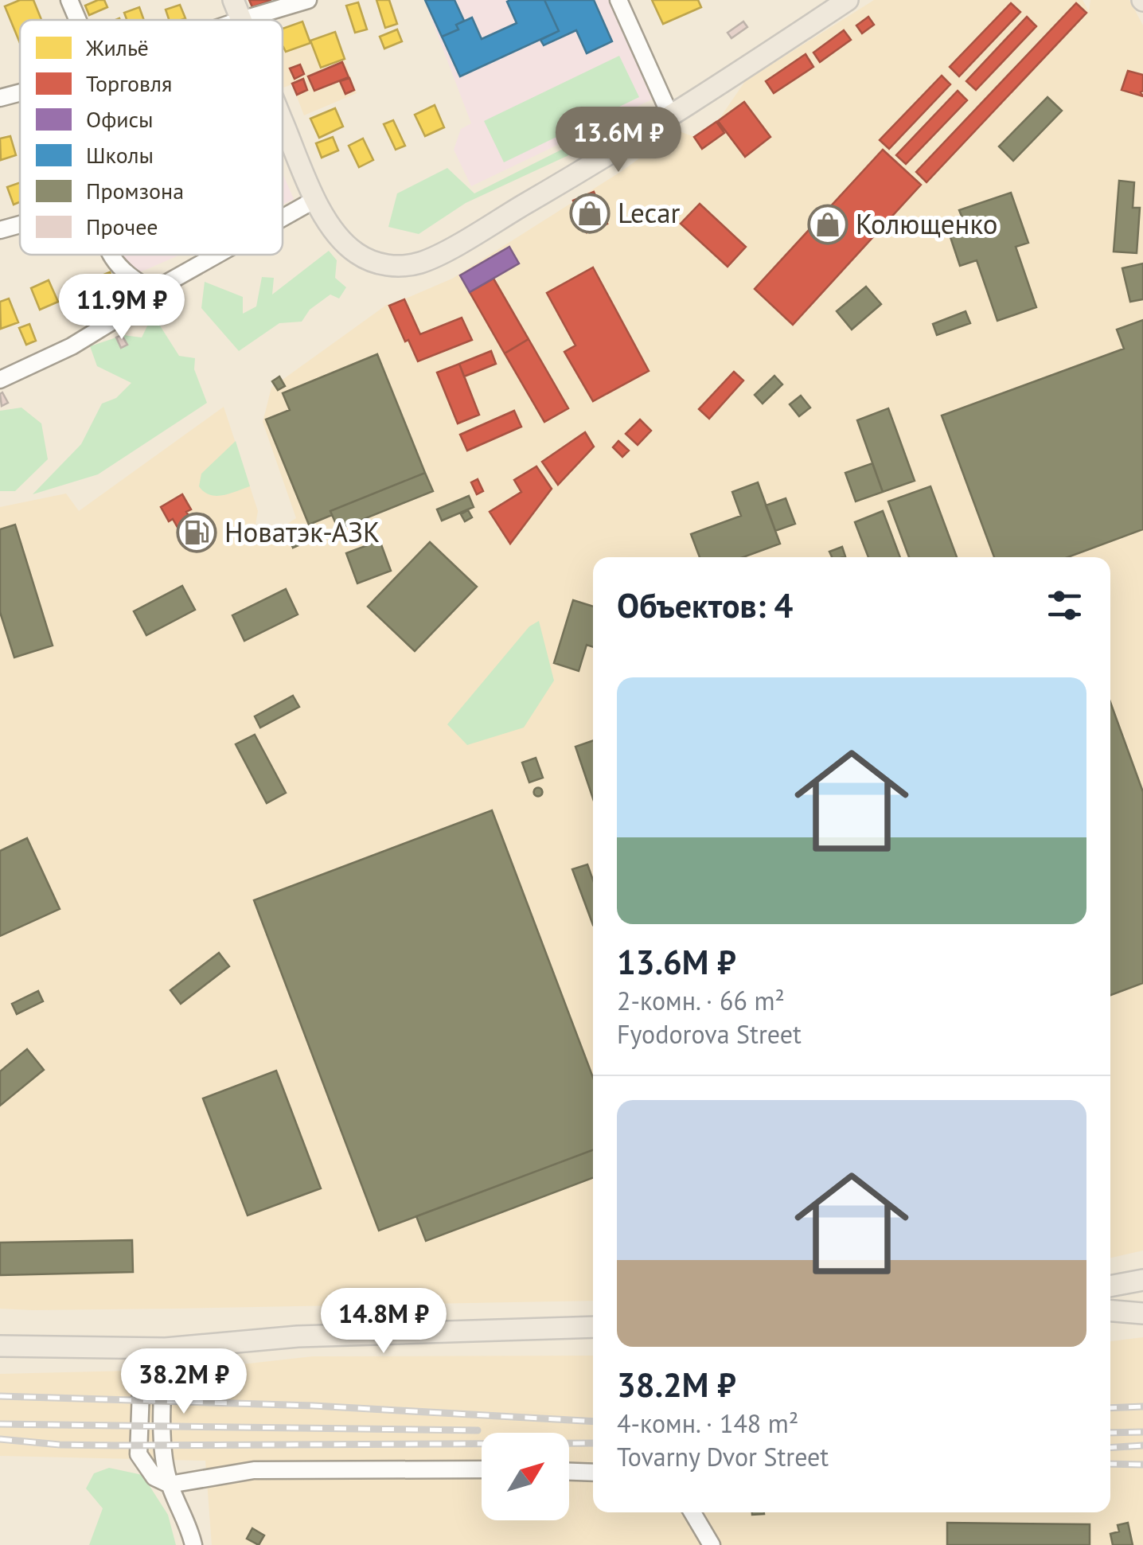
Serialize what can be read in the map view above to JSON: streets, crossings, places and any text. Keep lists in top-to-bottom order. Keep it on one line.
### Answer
{"places":{"shop":["Lecar","Колющенко"],"fuel station":["Новатэк-АЗК"]},"legend":["Жильё","Торговля","Офисы","Школы","Промзона","Прочее"],"north":"top right","page":{"price":["13.6M ₽","11.9M ₽","14.8M ₽","38.2M ₽"],"heading":"Объектов: 4","list":[{"name":"13.6M ₽","note":"2-комн. · 66 m² · Fyodorova Street"},{"name":"38.2M ₽","note":"4-комн. · 148 m² · Tovarny Dvor Street"}]}}
